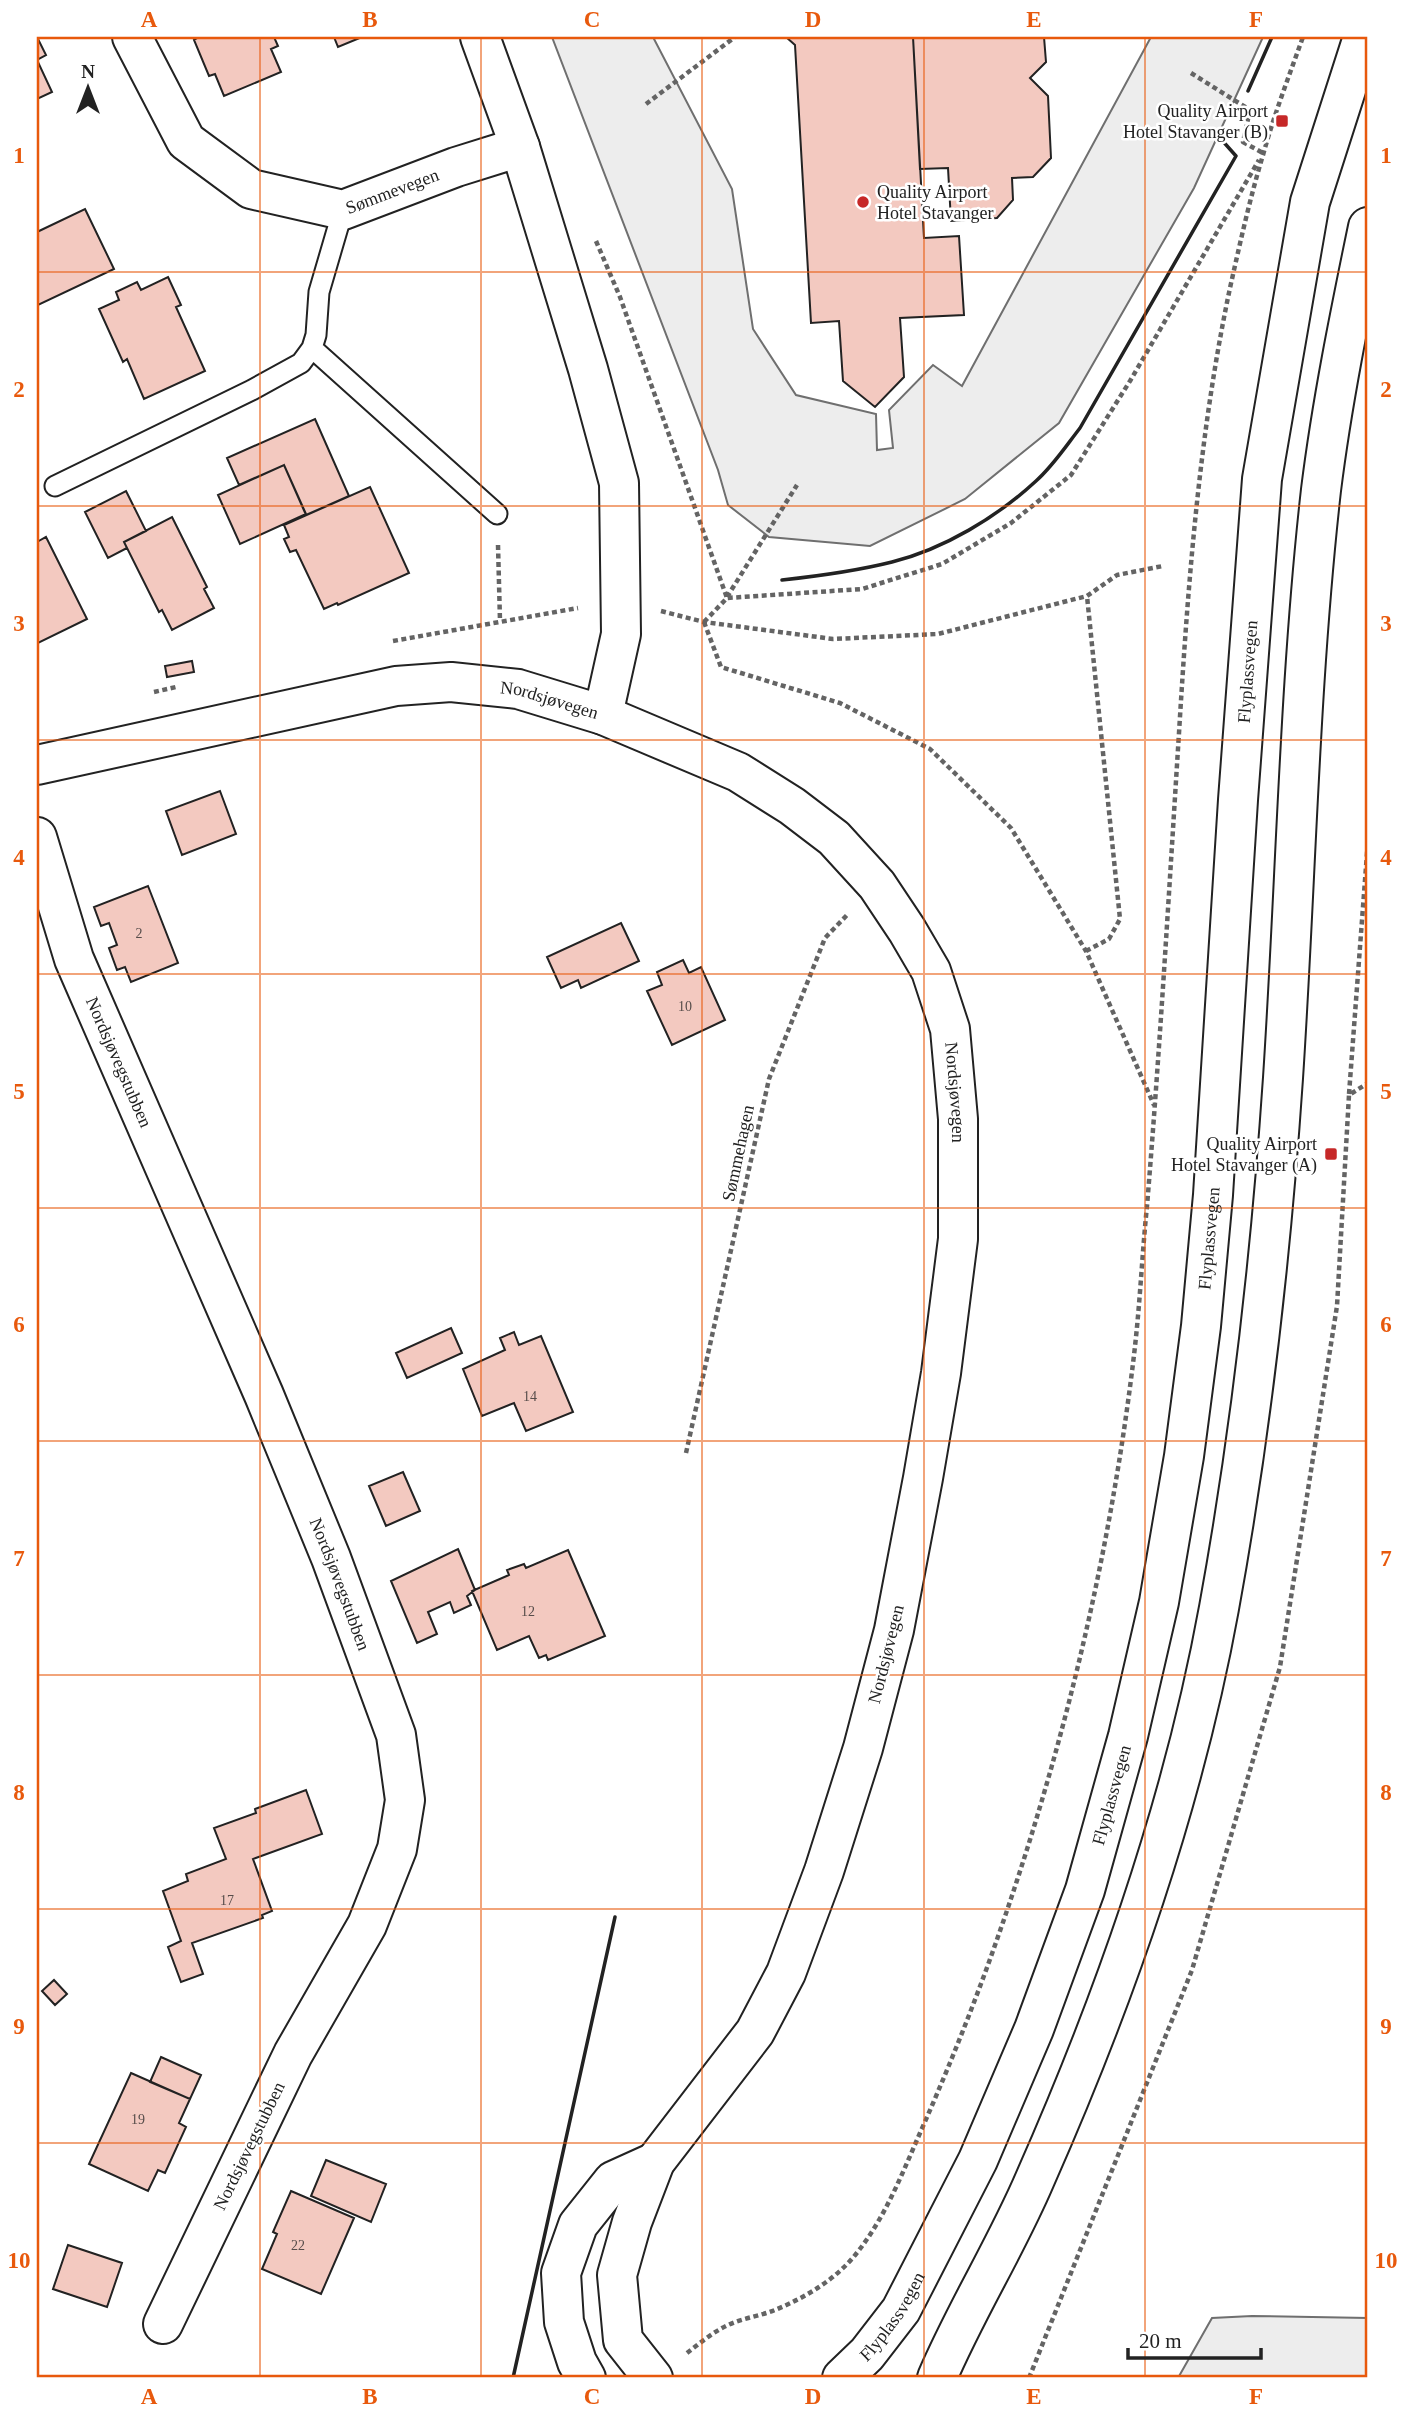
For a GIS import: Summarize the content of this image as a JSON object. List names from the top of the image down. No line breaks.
{"streets":{"main road":["Sømmevegen","Flyplassvegen","Nordsjøvegen","Nordsjøvegstubben"],"path":["Sømmehagen"]},"crossings":[["Nordsjøvegen","Sømmehagen"]],"places":{"transit":["Quality Airport Hotel Stavanger (B)","Quality Airport Hotel Stavanger (A)"],"other":["Quality Airport Hotel Stavanger"]},"house_numbers":["2","10","14","12","17","19","22"],"scale_bar":"20 m","north":"top","grid":{"columns":["A","B","C","D","E","F"],"rows":["1","2","3","4","5","6","7","8","9","10"]}}
